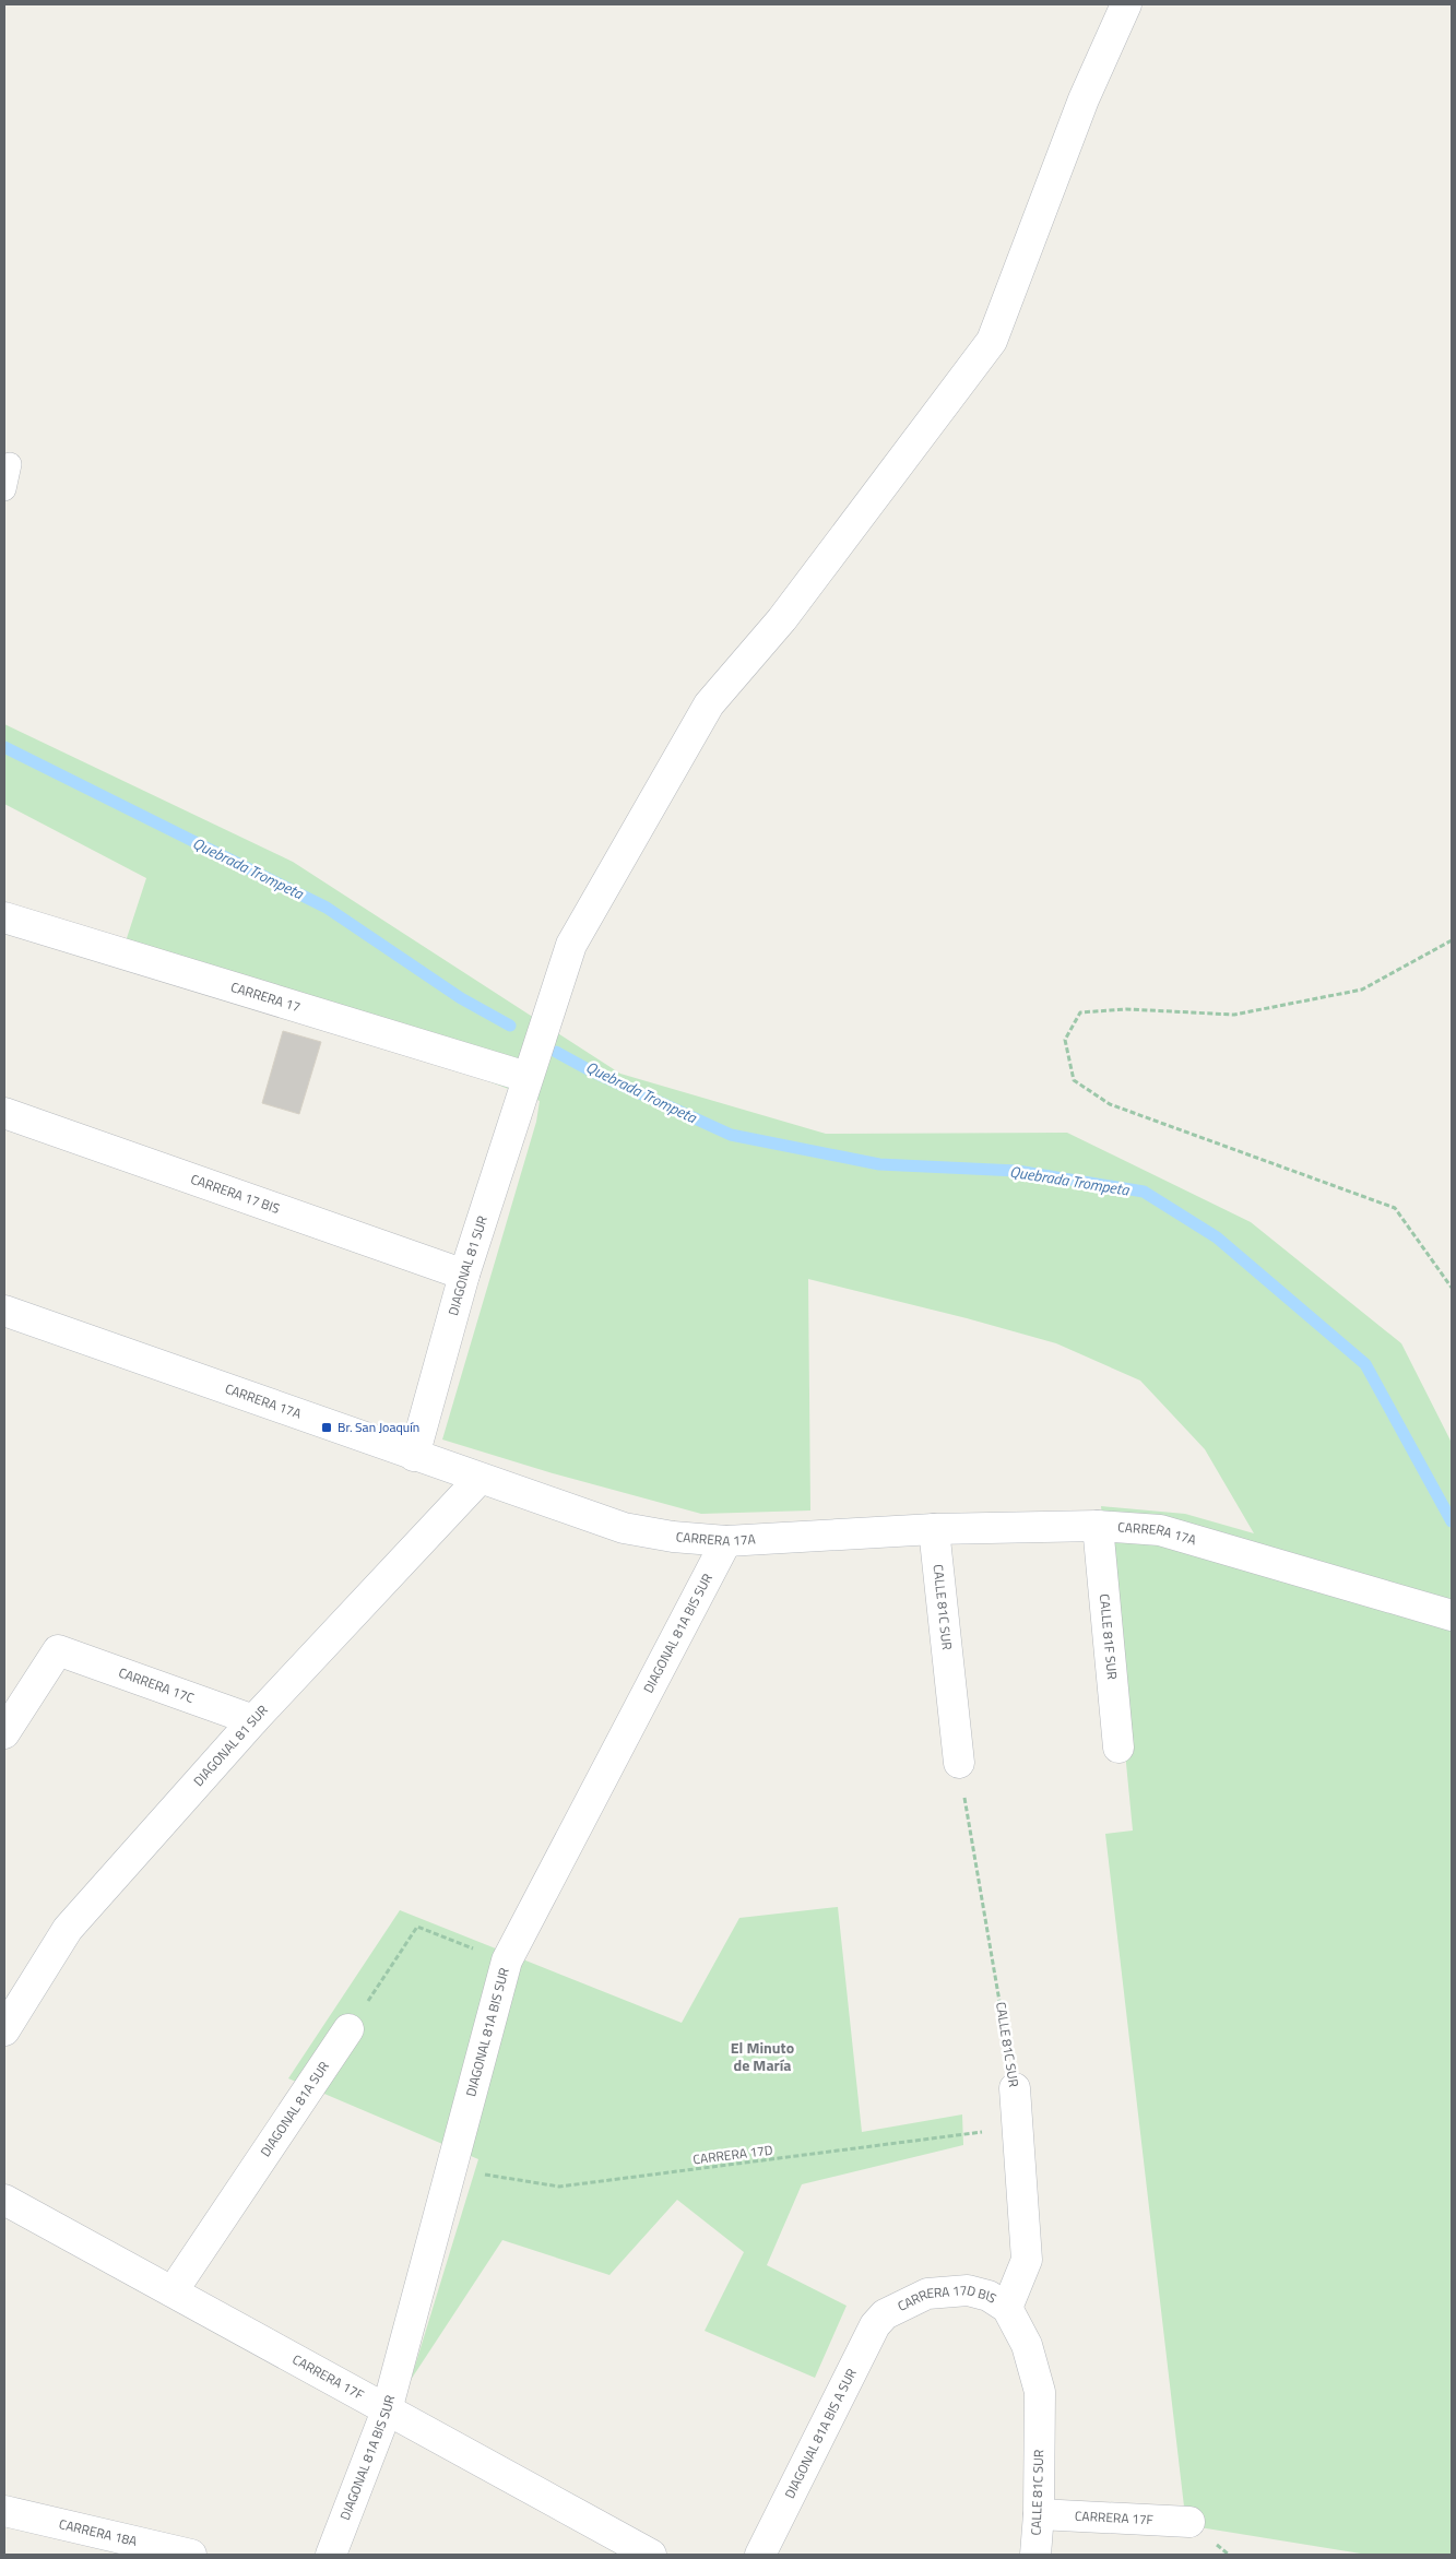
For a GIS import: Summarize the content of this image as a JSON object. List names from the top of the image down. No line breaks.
{"streets":{"street":["CARRERA 17","CARRERA 17 BIS","DIAGONAL 81 SUR","CARRERA 17A","CALLE 81C SUR","DIAGONAL 81A BIS SUR","CALLE 81F SUR","CARRERA 17C","DIAGONAL 81A SUR","CARRERA 17D BIS","CARRERA 17F","DIAGONAL 81A BIS A SUR","CARRERA 18A"],"path":["CARRERA 17D"]},"crossings":[["CARRERA 17","DIAGONAL 81 SUR"],["CARRERA 17 BIS","DIAGONAL 81 SUR"],["DIAGONAL 81 SUR","CARRERA 17A"],["DIAGONAL 81 SUR","CARRERA 17C"],["CARRERA 17A","CALLE 81C SUR"],["CARRERA 17A","DIAGONAL 81A BIS SUR"],["CARRERA 17A","CALLE 81F SUR"],["CALLE 81C SUR","CARRERA 17D"],["CALLE 81C SUR","CARRERA 17D BIS"],["CALLE 81C SUR","CARRERA 17F"],["DIAGONAL 81A BIS SUR","CARRERA 17D"],["DIAGONAL 81A BIS SUR","CARRERA 17F"],["DIAGONAL 81A SUR","CARRERA 17F"],["CARRERA 17D BIS","DIAGONAL 81A BIS A SUR"]],"districts":["El Minuto de María"],"water":["Quebrada Trompeta"],"places":{"transit":["Br. San Joaquín"]}}
